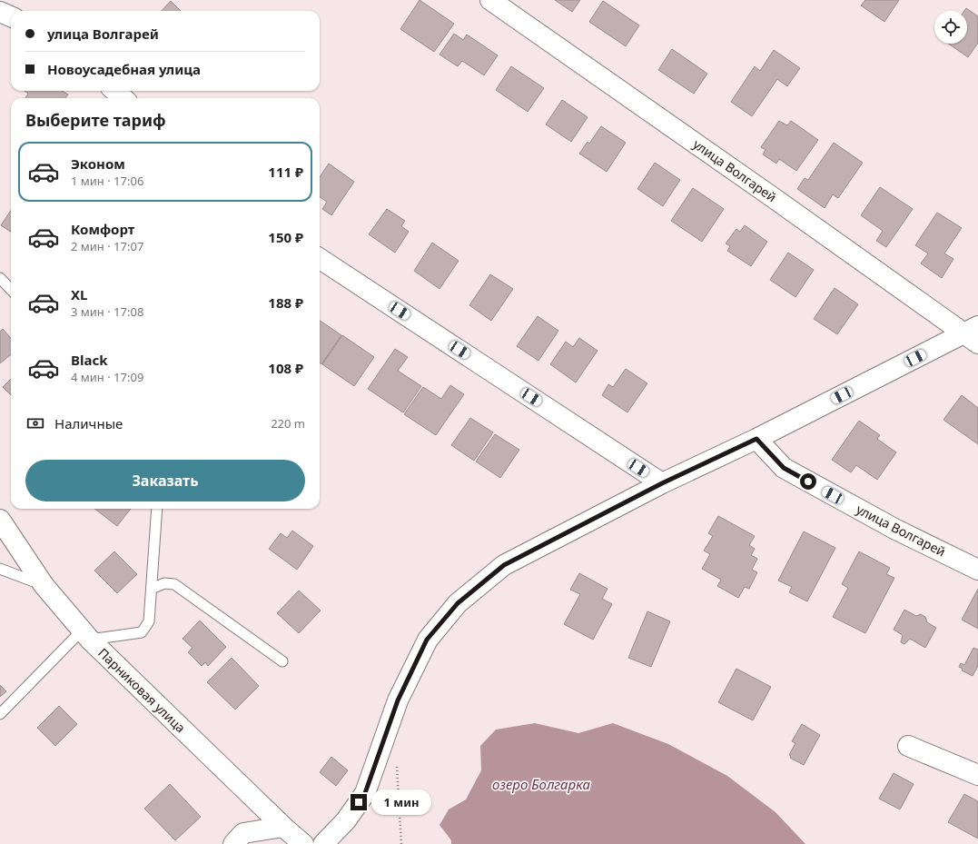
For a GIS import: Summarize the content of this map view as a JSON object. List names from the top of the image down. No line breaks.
{"streets":{"street":["улица Волгарей","Парниковая улица"]},"water":["озеро Болгарка"],"page":{"banner":["улица Волгарей","Новоусадебная улица"],"heading":"Выберите тариф","list":[{"name":"Эконом","note":"1 мин · 17:06","value":"111 ₽"},{"name":"Комфорт","note":"2 мин · 17:07","value":"150 ₽"},{"name":"XL","note":"3 мин · 17:08","value":"188 ₽"},{"name":"Black","note":"4 мин · 17:09","value":"108 ₽"}],"pay":["Наличные","220 m"],"buttons":"Заказать","bubble":"1 мин"}}
